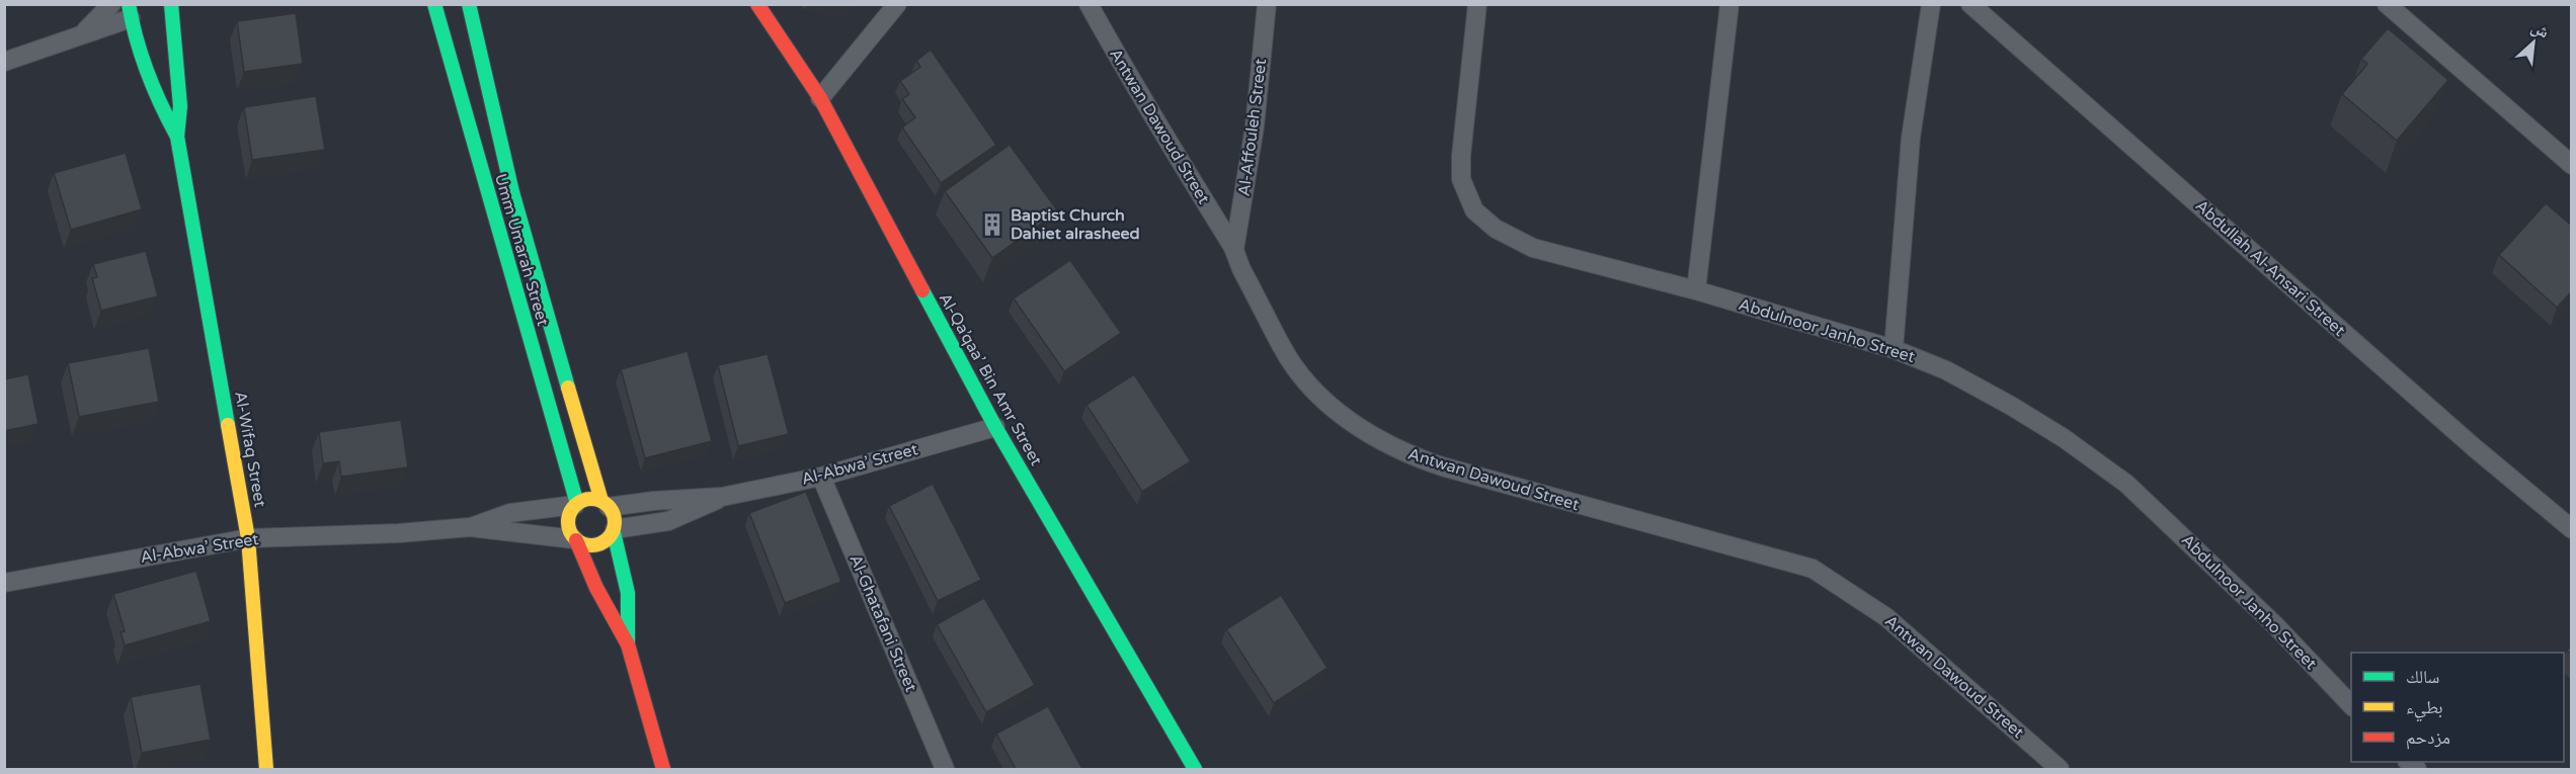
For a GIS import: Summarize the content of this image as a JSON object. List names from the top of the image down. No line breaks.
{"streets":{"street":["Antwan Dawoud Street","Al-Affouleh Street","Umm Umarah Street","Abdullah Al-Ansari Street","Abdulnoor Janho Street","Al-Qa’qaa’ Bin Amr Street","Al-Wifaq Street","Al-Abwa’ Street","Al-Ghatafani Street"]},"crossings":[["Antwan Dawoud Street","Al-Affouleh Street"],["Umm Umarah Street","Al-Abwa’ Street"],["Al-Qa’qaa’ Bin Amr Street","Al-Abwa’ Street"],["Al-Wifaq Street","Al-Abwa’ Street"],["Al-Abwa’ Street","Al-Ghatafani Street"]],"places":{"building":["Baptist Church Dahiet alrasheed"]},"legend":["سالك","بطيء","مزدحم"],"north":"top right"}
